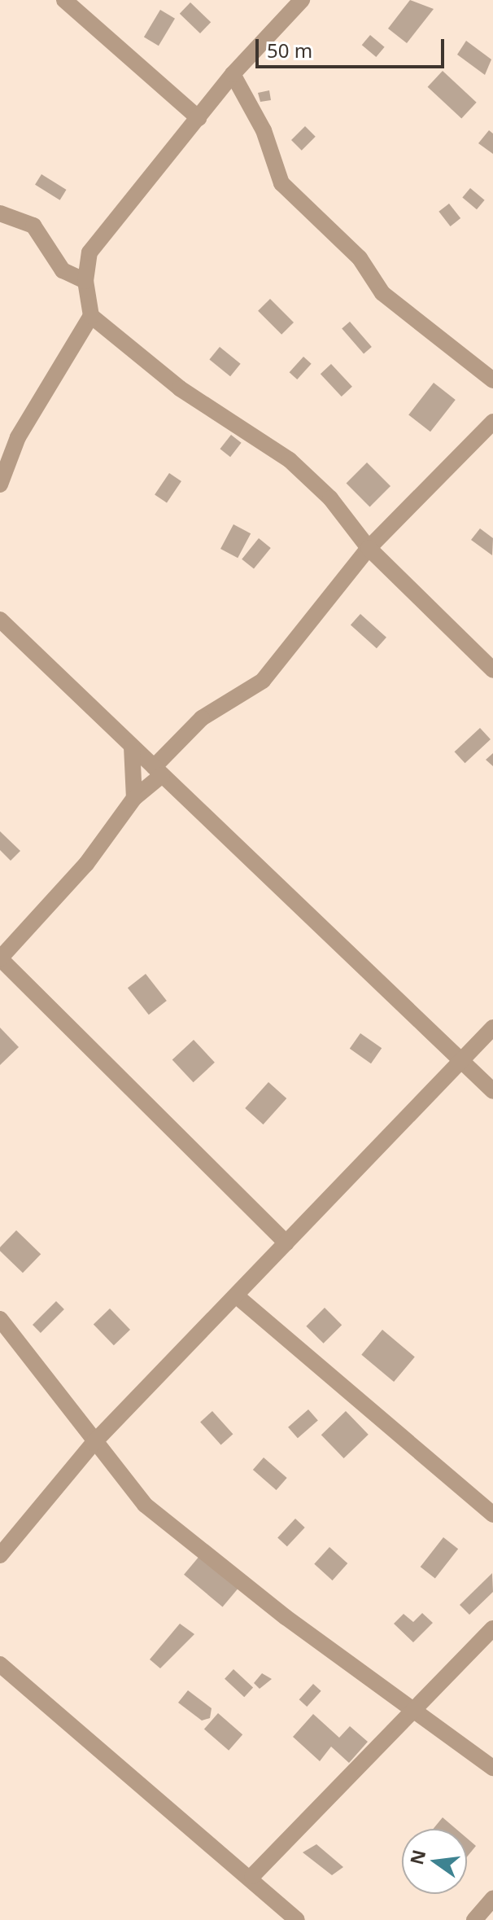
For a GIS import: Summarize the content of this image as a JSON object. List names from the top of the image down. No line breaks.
{"scale_bar":"50 m","north":"left"}
